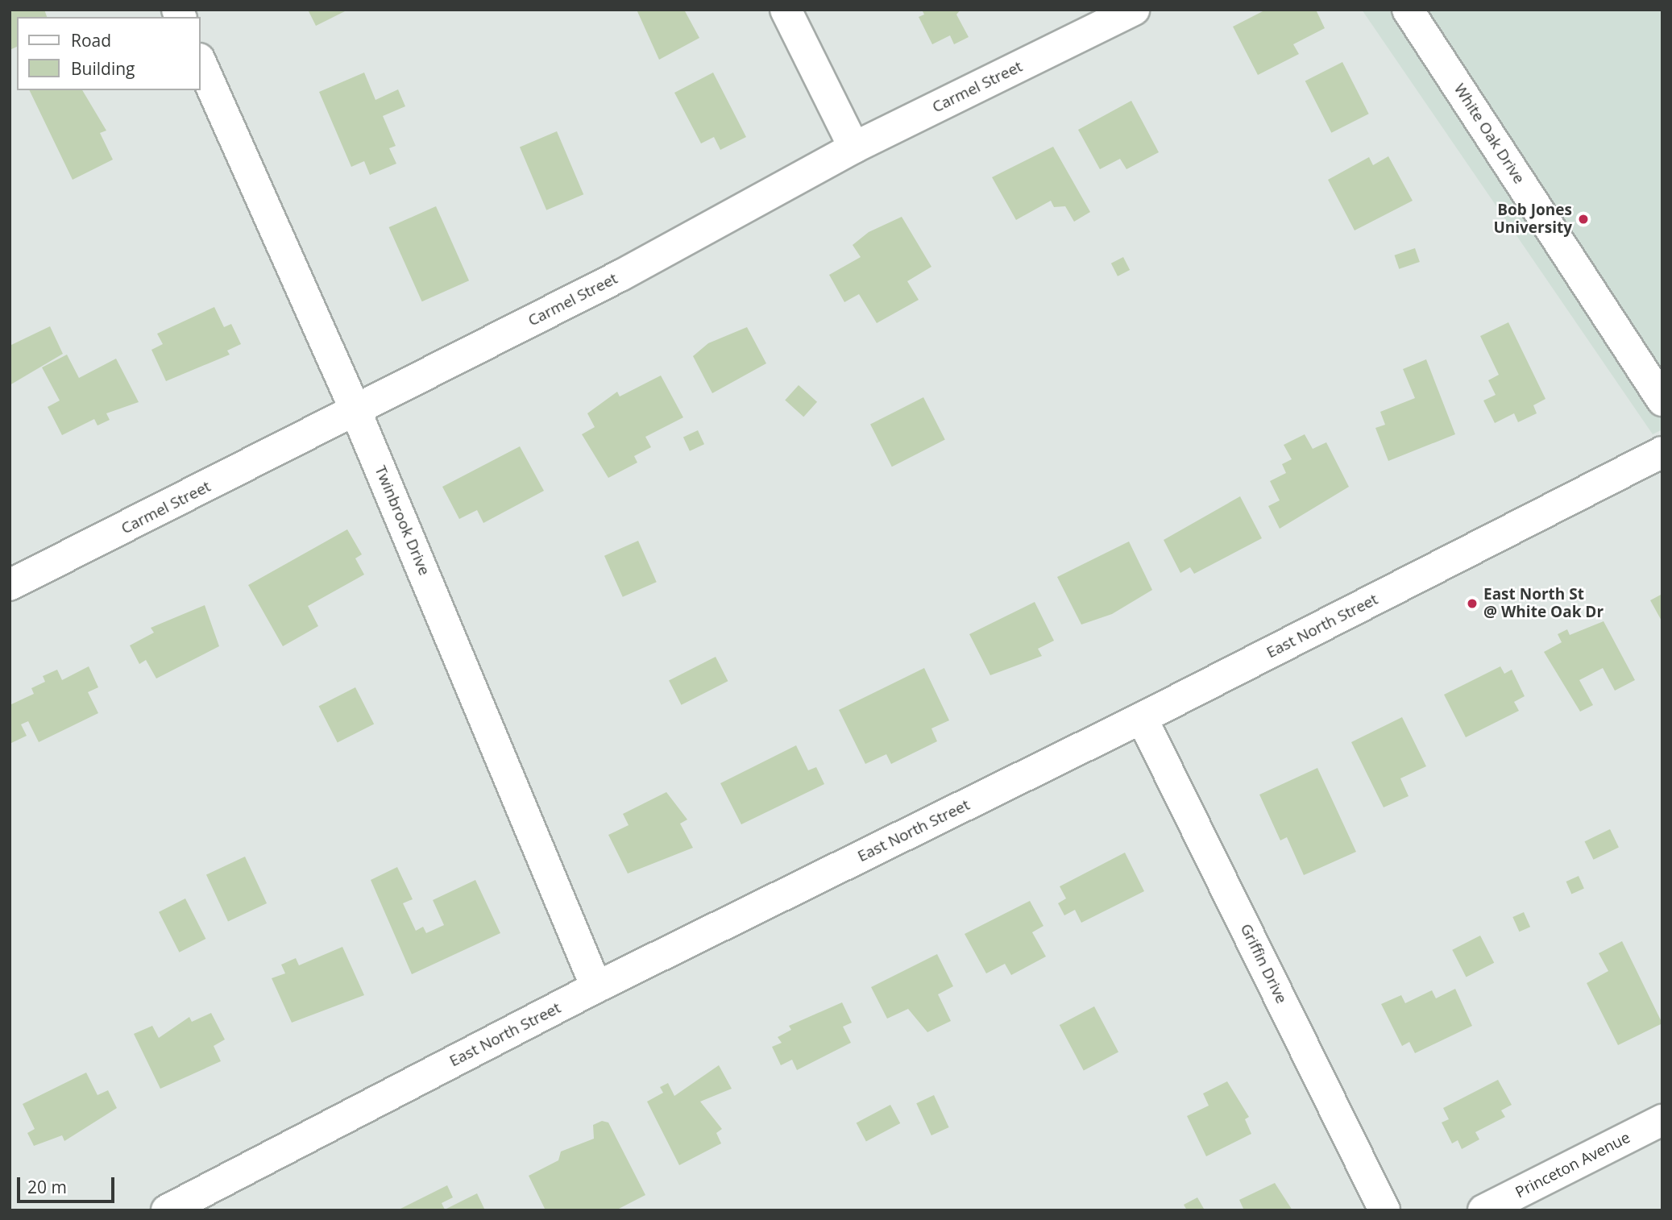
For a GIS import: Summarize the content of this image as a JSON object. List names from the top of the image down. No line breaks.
{"streets":{"street":["Carmel Street","White Oak Drive","Twinbrook Drive","East North Street","Griffin Drive","Princeton Avenue"]},"crossings":[["Carmel Street","Twinbrook Drive"],["Twinbrook Drive","East North Street"],["East North Street","Griffin Drive"]],"places":["Bob Jones University","East North St @ White Oak Dr"],"legend":["Road","Building"],"scale_bar":"20 m"}
